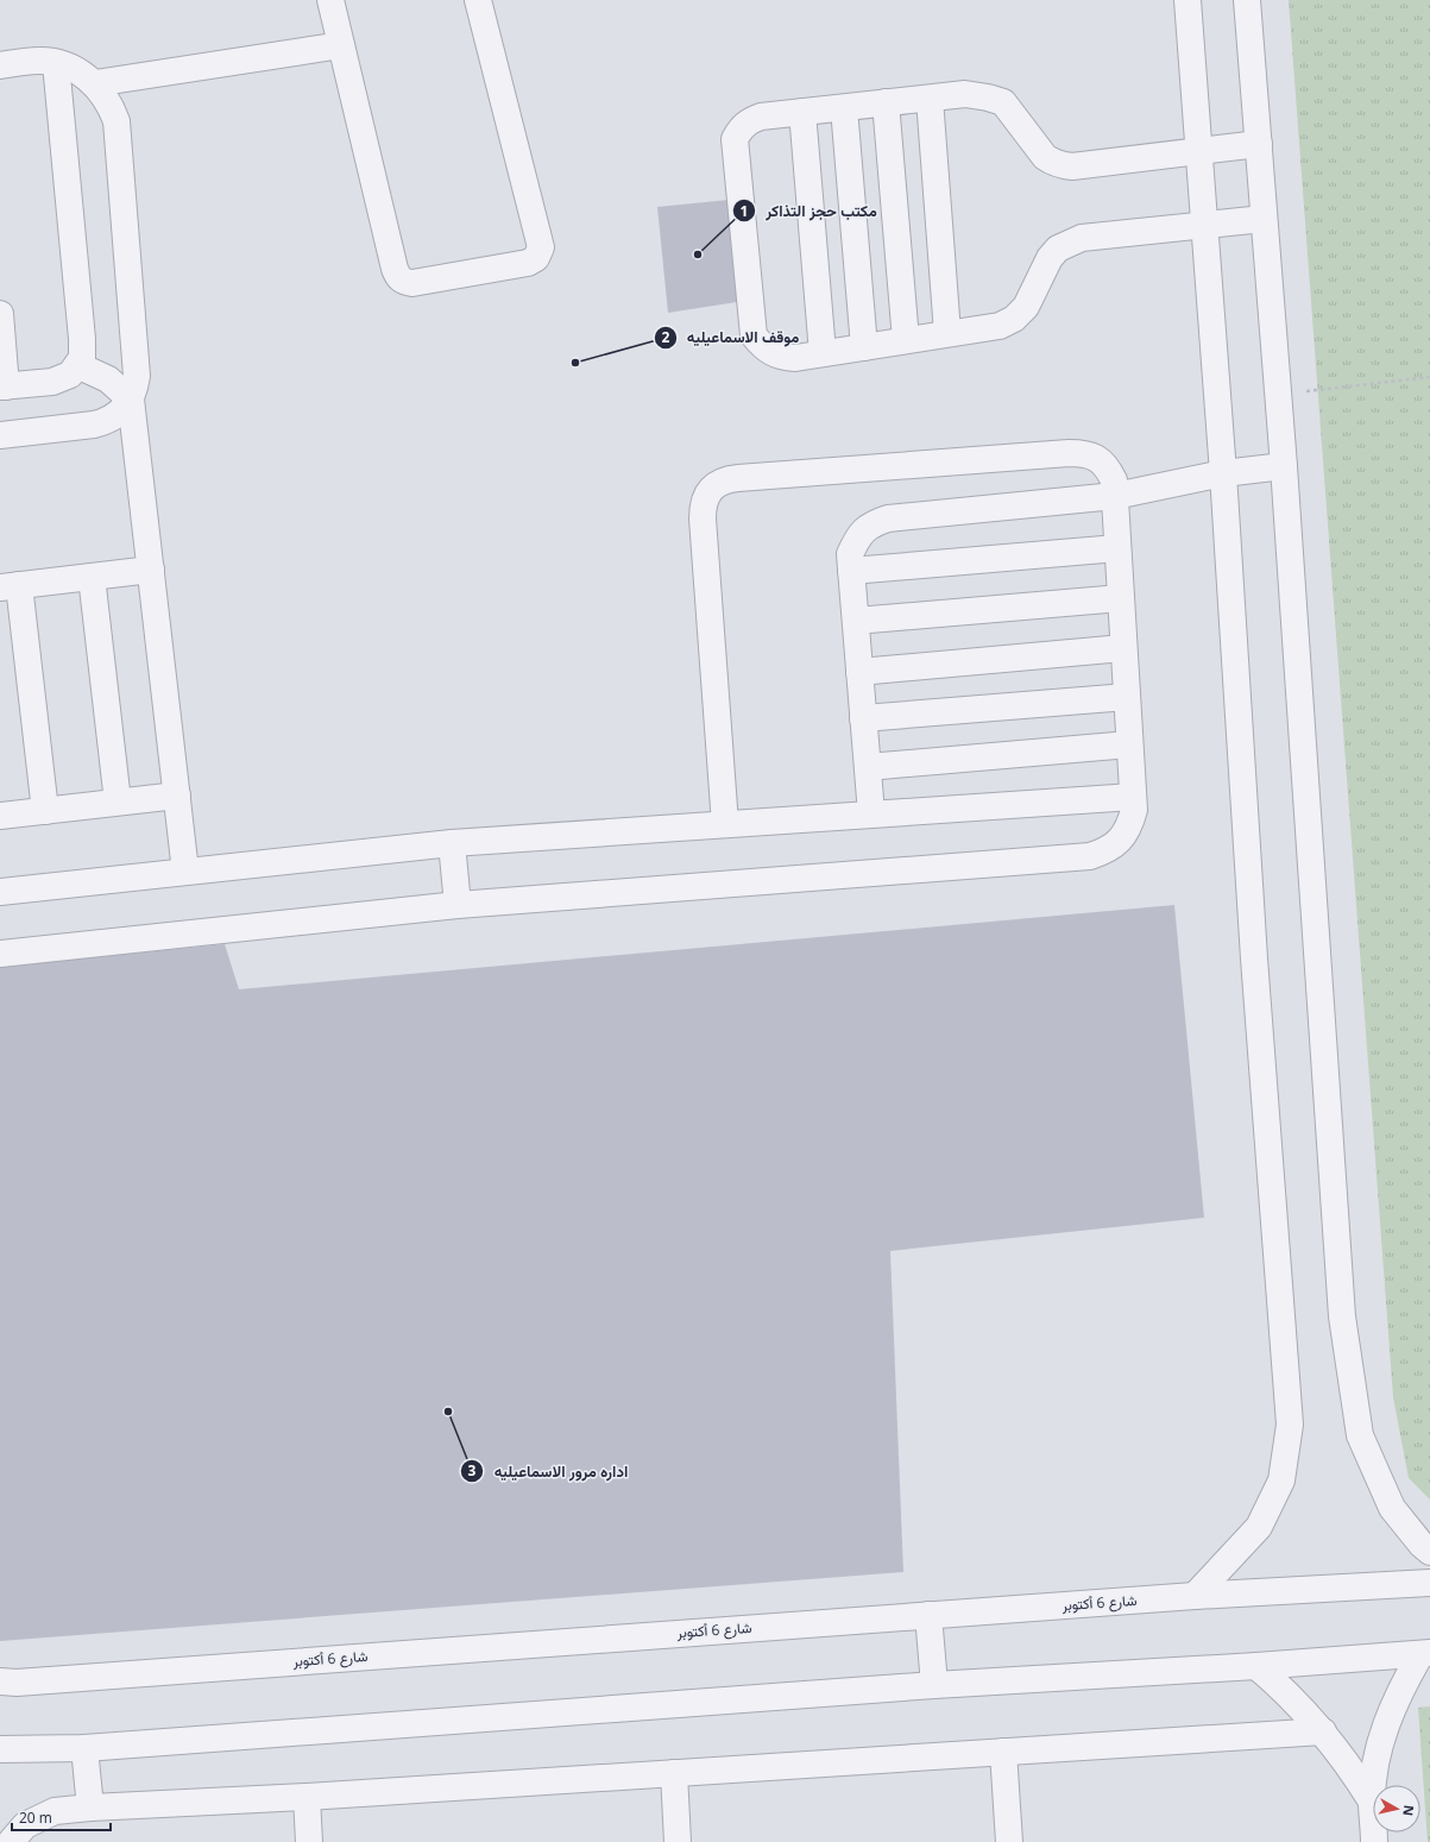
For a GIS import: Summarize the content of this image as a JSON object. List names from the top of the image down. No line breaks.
{"streets":{"street":["شارع 6 أكتوبر"]},"places":["مكتب حجز التذاكر","موقف الاسماعيليه","اداره مرور الاسماعيليه"],"scale_bar":"20 m","north":"right"}
